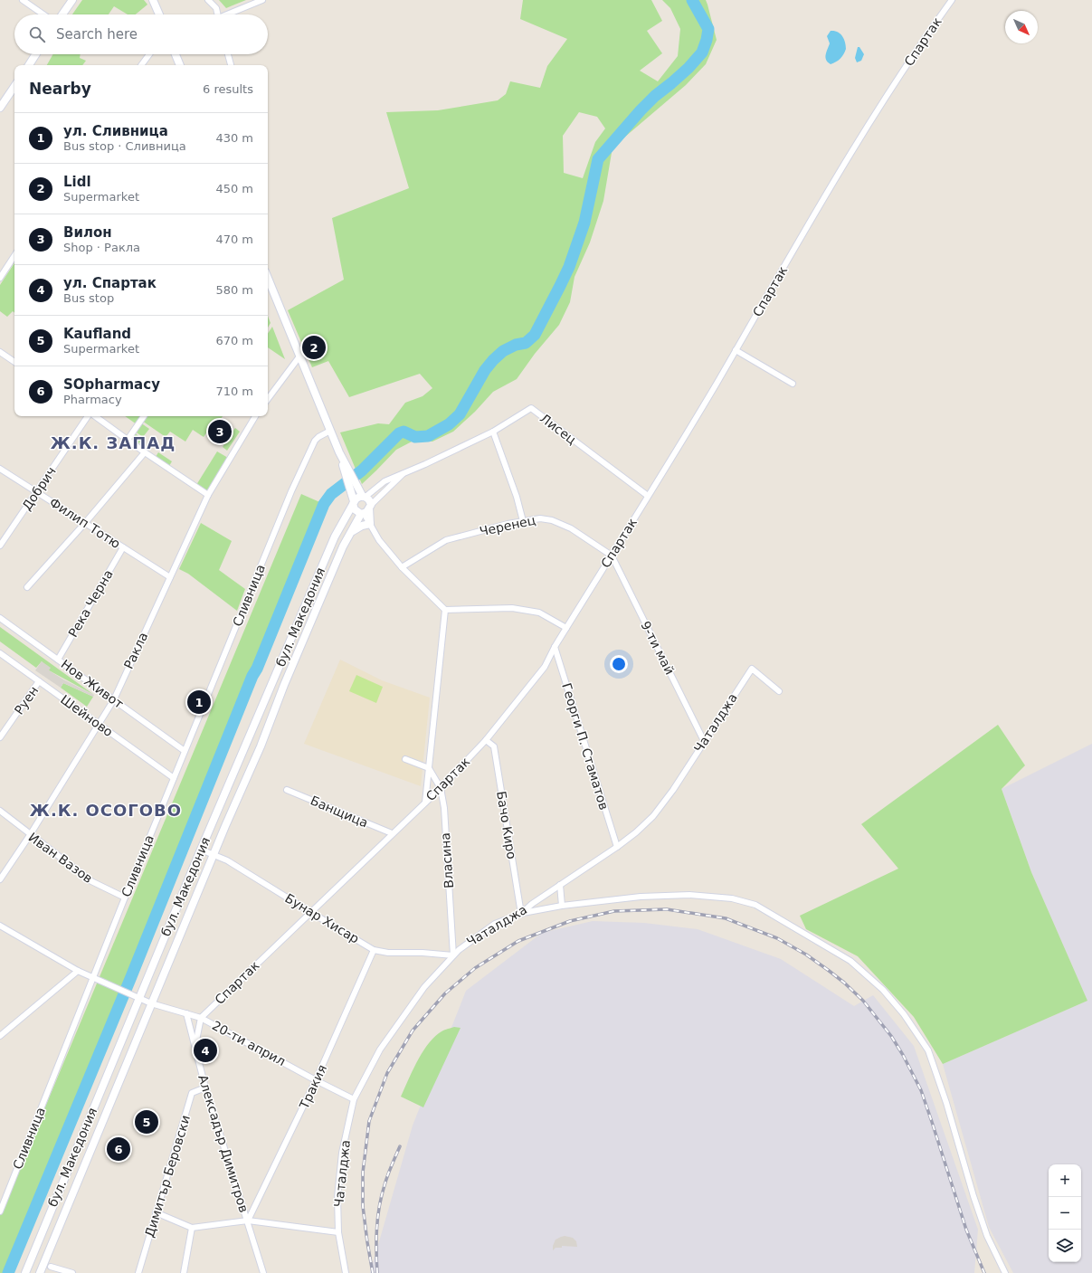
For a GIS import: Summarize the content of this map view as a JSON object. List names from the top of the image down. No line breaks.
{"streets":{"street":["Спартак","Лисец","Добрич","Филип Тотю","Черенец","Сливница","Река Черна","бул. Македония","9-ти май","Ракла","Нов Живот","Руен","Шейново","Чаталджа","Георги П. Стаматов","Банщица","Бачо Киро","Иван Вазов","Власина","Бунар Хисар","20-ти април","Тракия","Алексадър Димитров","Димитър Беровски"]},"crossings":[["Спартак","Лисец"],["Спартак","Черенец"],["Спартак","9-ти май"],["Спартак","Георги П. Стаматов"],["Спартак","Банщица"],["Спартак","Бачо Киро"],["Спартак","Власина"],["Спартак","Бунар Хисар"],["Спартак","20-ти април"],["Лисец","бул. Македония"],["Добрич","Филип Тотю"],["Филип Тотю","Река Черна"],["Филип Тотю","Ракла"],["Черенец","9-ти май"],["Сливница","Нов Живот"],["Сливница","Шейново"],["Сливница","Иван Вазов"],["Сливница","20-ти април"],["Река Черна","Нов Живот"],["бул. Македония","Бунар Хисар"],["бул. Македония","20-ти април"],["9-ти май","Чаталджа"],["Ракла","Нов Живот"],["Ракла","Шейново"],["Ракла","Иван Вазов"],["Руен","Шейново"],["Чаталджа","Георги П. Стаматов"],["Чаталджа","Бачо Киро"],["Чаталджа","Власина"],["Чаталджа","Бунар Хисар"],["Чаталджа","20-ти април"],["Власина","Бунар Хисар"],["Бунар Хисар","Тракия"],["20-ти април","Тракия"],["20-ти април","Алексадър Димитров"],["Тракия","Алексадър Димитров"],["Алексадър Димитров","Димитър Беровски"]],"districts":["Ж.К. ЗАПАД","Ж.К. ОСОГОВО"],"north":"bottom right","page":{"search":"Search here","heading":["Nearby","6 results"],"list":[{"mark":"1","name":"ул. Сливница","note":"Bus stop · Сливница","value":"430 m"},{"mark":"2","name":"Lidl","note":"Supermarket","value":"450 m"},{"mark":"3","name":"Вилон","note":"Shop · Ракла","value":"470 m"},{"mark":"4","name":"ул. Спартак","note":"Bus stop","value":"580 m"},{"mark":"5","name":"Kaufland","note":"Supermarket","value":"670 m"},{"mark":"6","name":"SOpharmacy","note":"Pharmacy","value":"710 m"}],"pins":["2","3","1","4","5","6"],"map_buttons":["+","−"]}}
